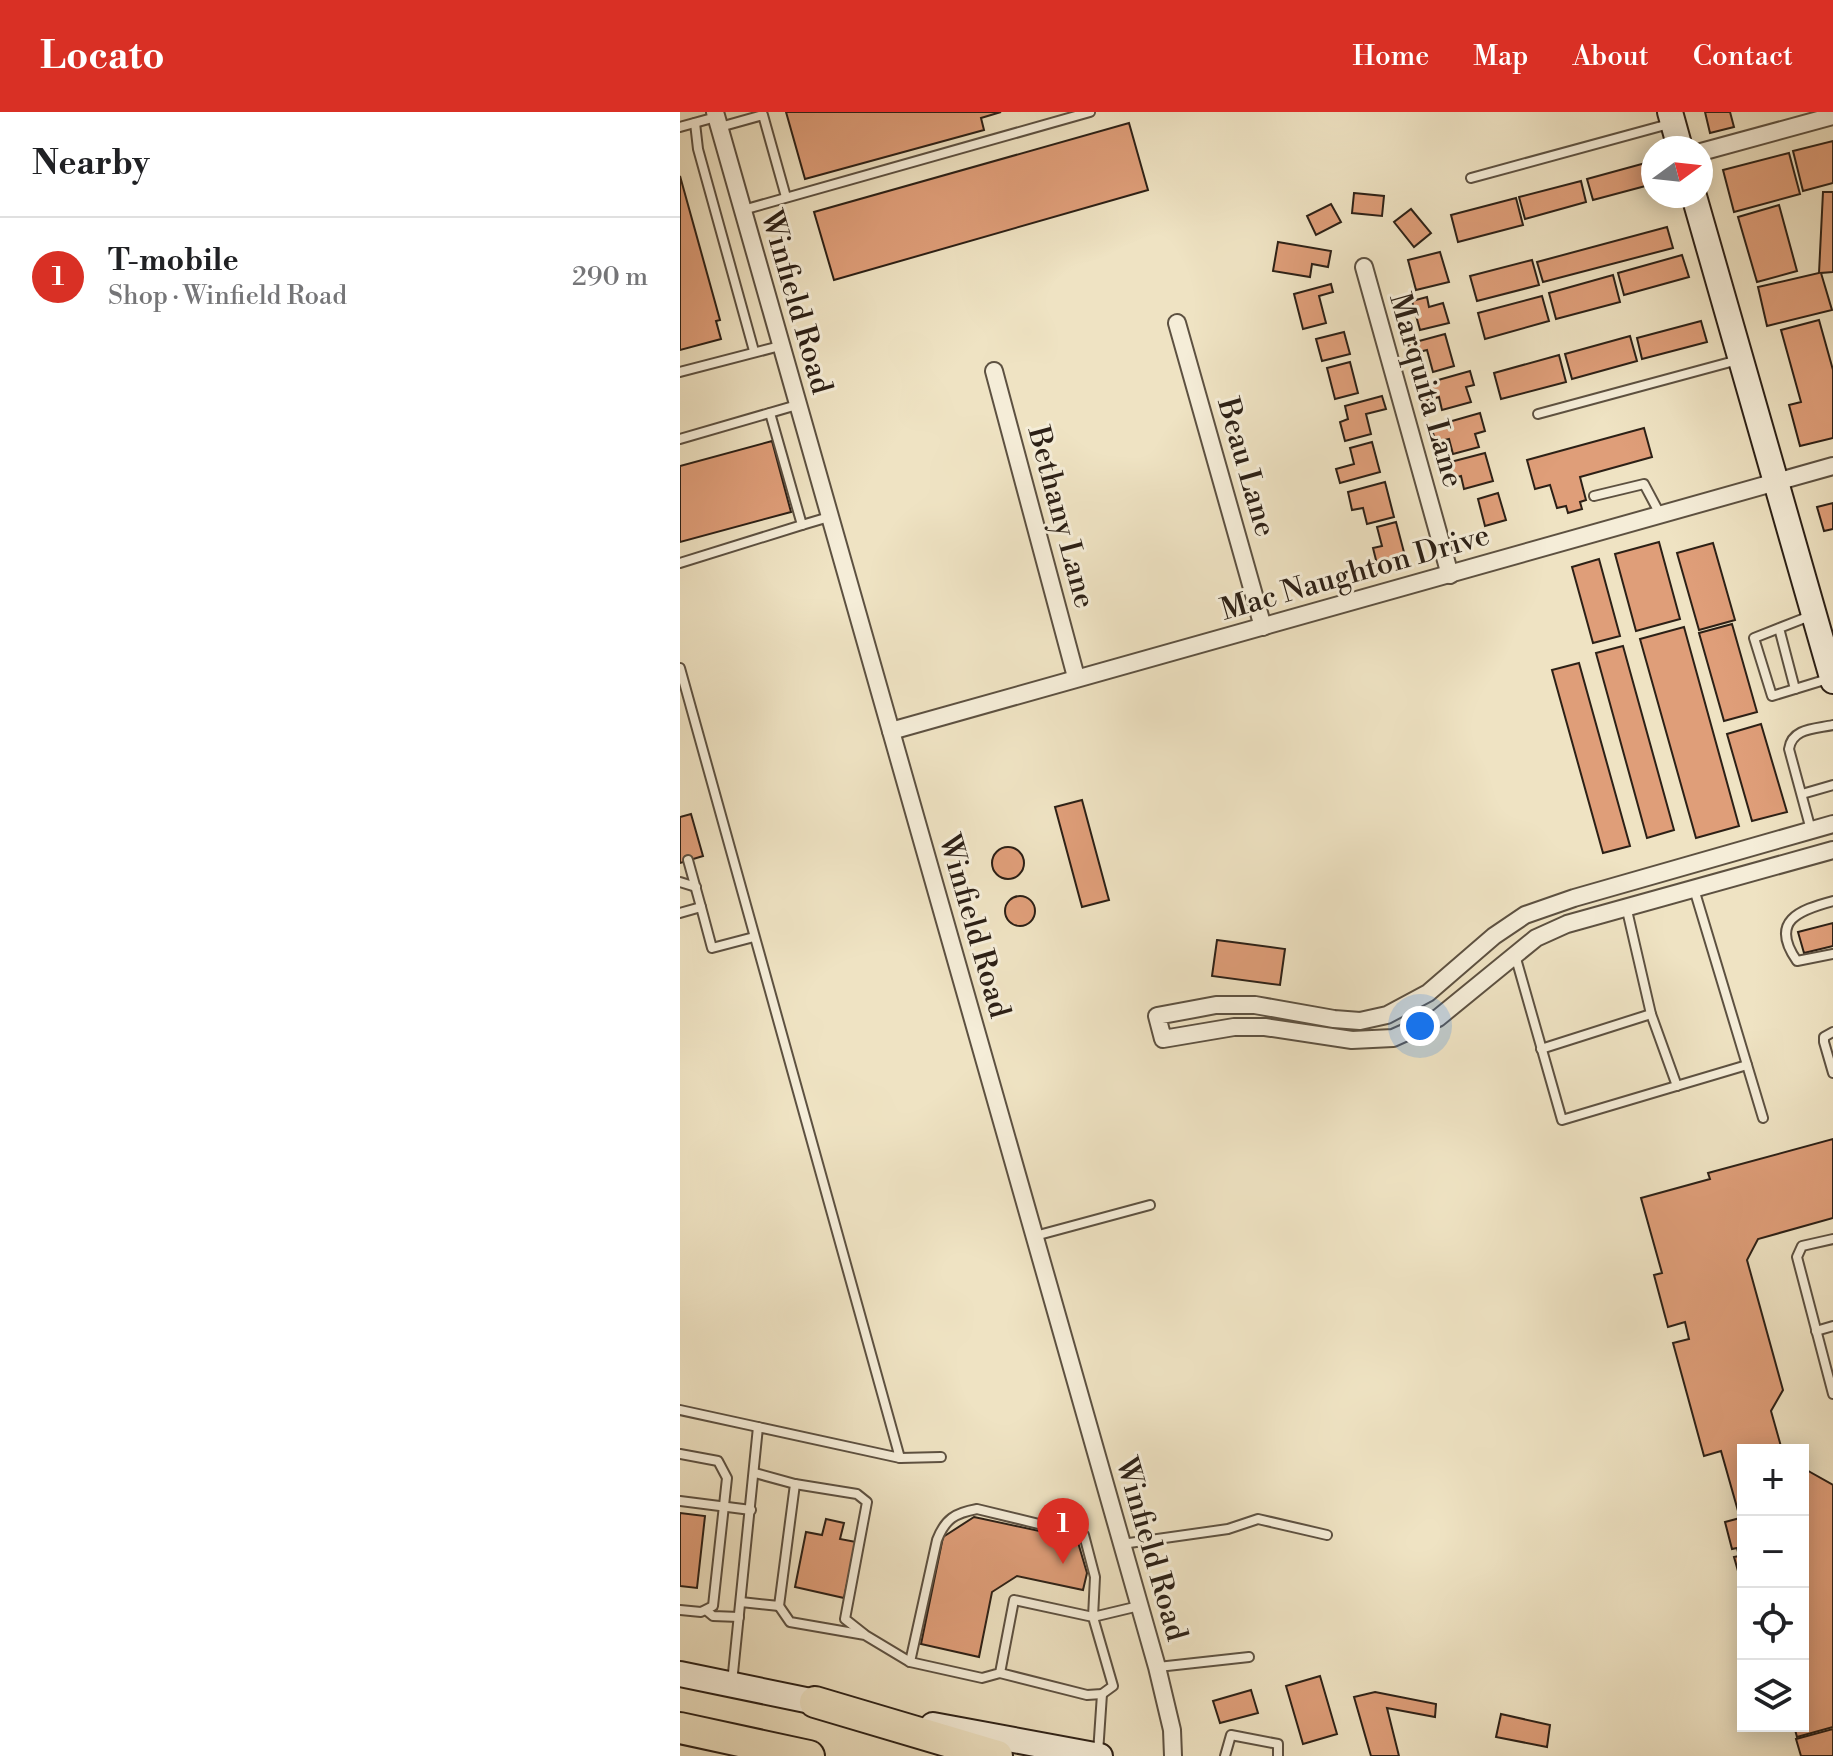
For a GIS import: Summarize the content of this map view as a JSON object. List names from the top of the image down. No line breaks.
{"streets":{"street":["Winfield Road","Marquita Lane","Beau Lane","Bethany Lane","Mac Naughton Drive"]},"crossings":[["Winfield Road","Mac Naughton Drive"],["Marquita Lane","Mac Naughton Drive"],["Beau Lane","Mac Naughton Drive"],["Bethany Lane","Mac Naughton Drive"]],"north":"right","page":{"header":"Locato","nav":["Home","Map","About","Contact"],"heading":"Nearby","list":[{"mark":"1","name":"T-mobile","note":"Shop · Winfield Road","value":"290 m"}],"map_buttons":["+","−"],"pins":"1"}}
